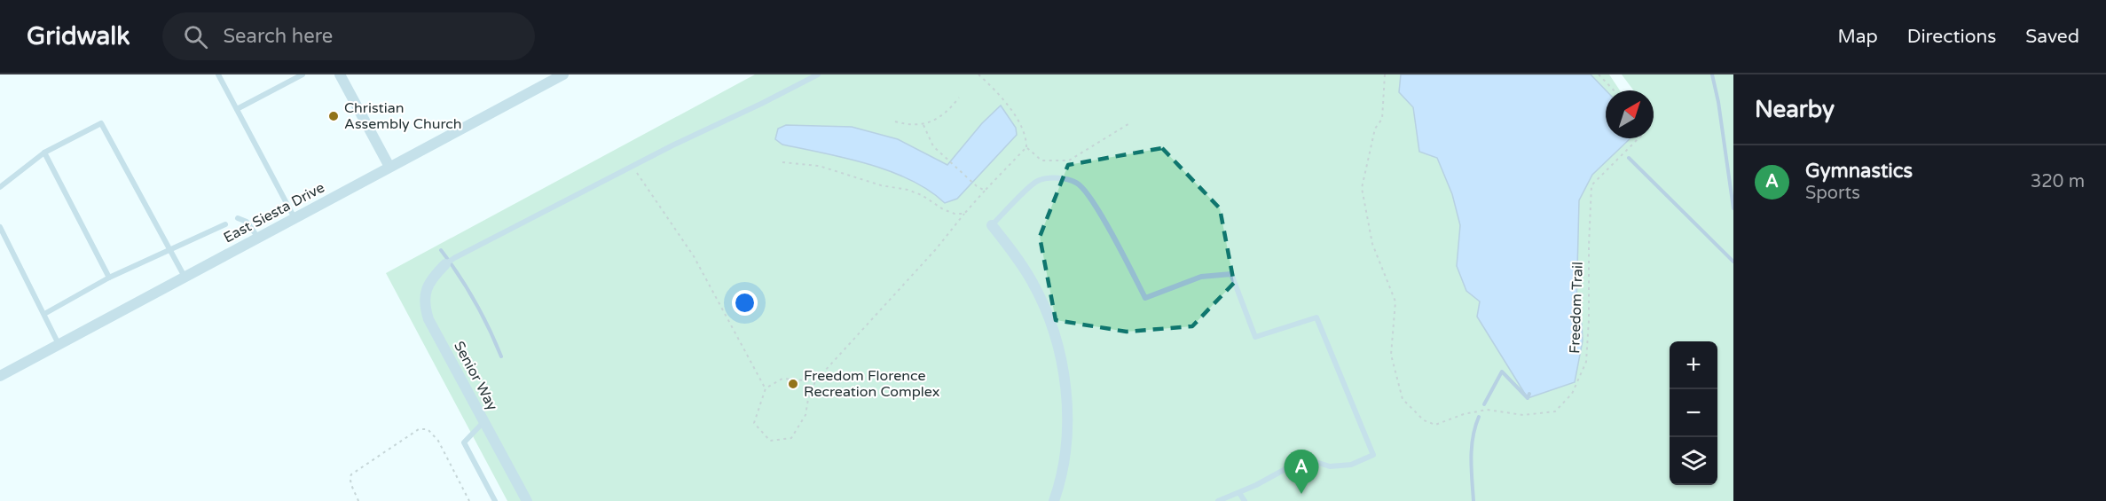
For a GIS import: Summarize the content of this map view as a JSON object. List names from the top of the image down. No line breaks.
{"streets":{"street":["East Siesta Drive","Senior Way"],"path":["Freedom Trail"]},"places":["Christian Assembly Church","Freedom Florence Recreation Complex"],"north":"top right","page":{"header":"Gridwalk","search":"Search here","nav":["Map","Directions","Saved"],"heading":"Nearby","list":[{"mark":"A","name":"Gymnastics","note":"Sports","value":"320 m"}],"map_buttons":["+","−"],"pins":"A"}}
